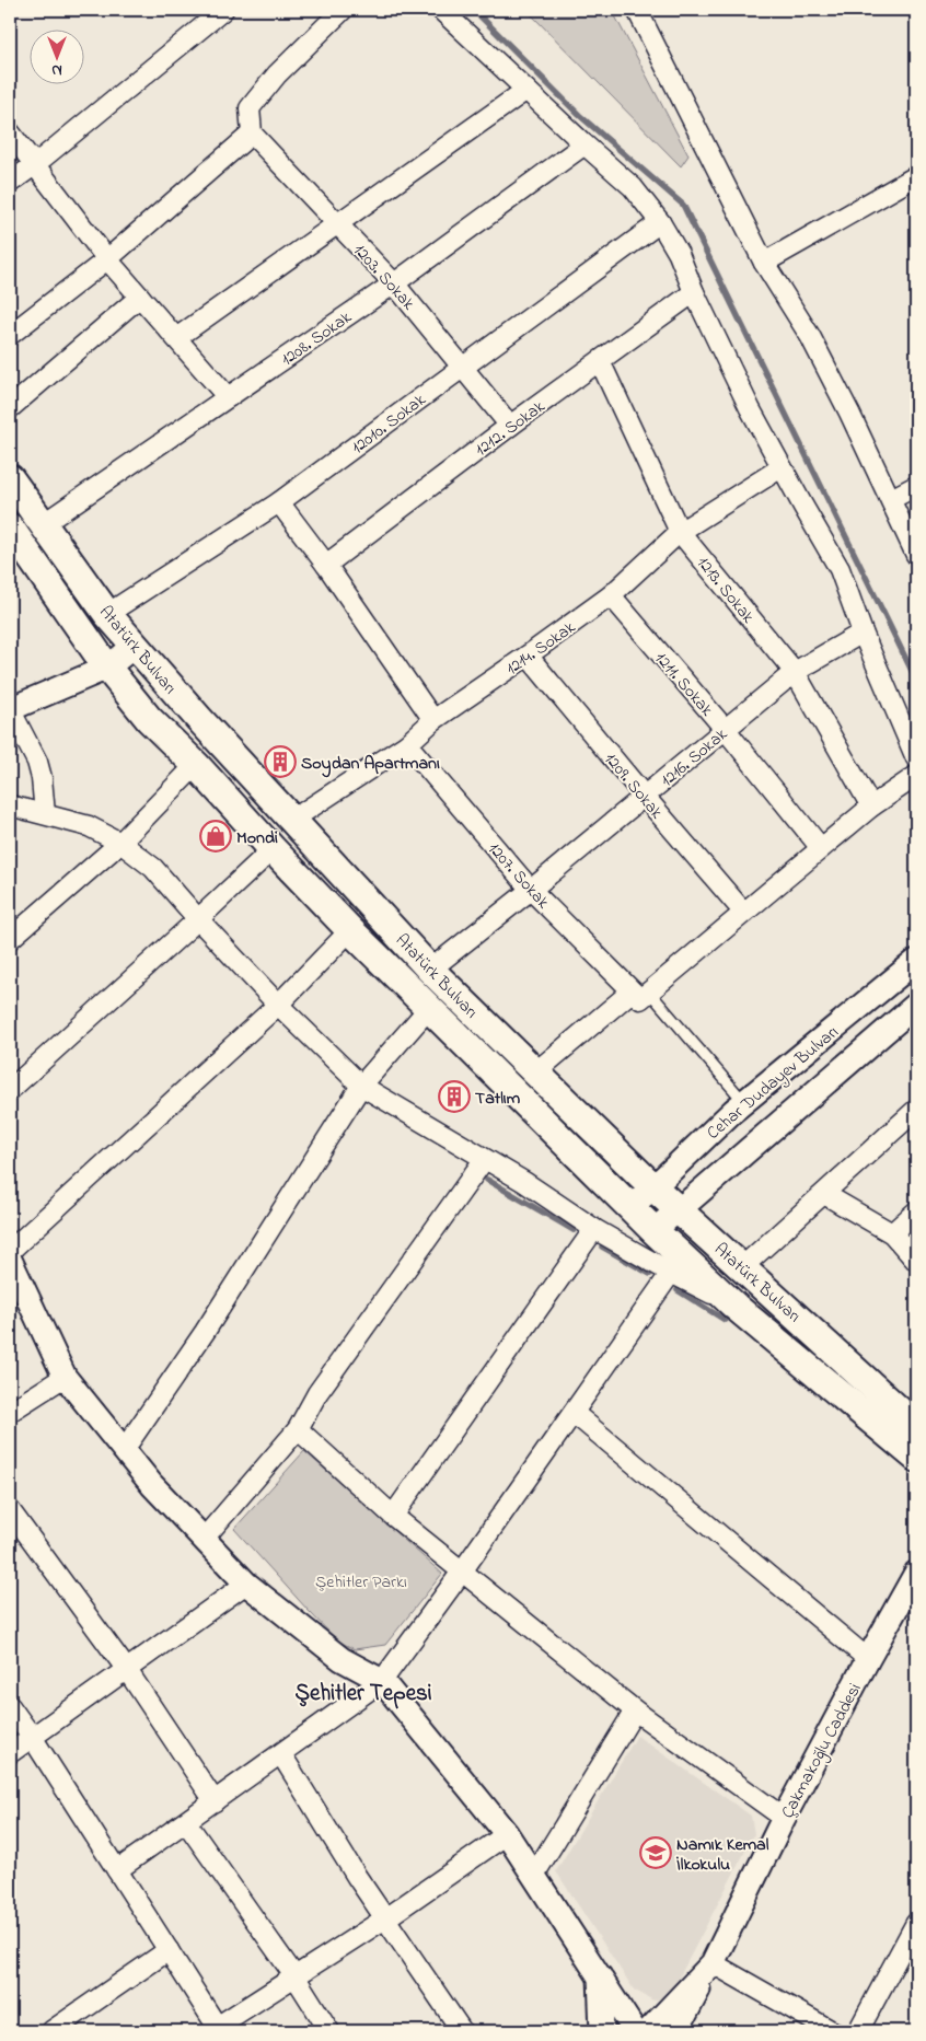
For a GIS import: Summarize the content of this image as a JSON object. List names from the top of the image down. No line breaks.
{"streets":{"main road":["Atatürk Bulvarı"],"street":["1203. Sokak","1208. Sokak","12010. Sokak","1212. Sokak","1213. Sokak","1214. Sokak","1211. Sokak","1216. Sokak","1209. Sokak","1207. Sokak","Cehar Dudayev Bulvarı","Çakmakoğlu Caddesi"]},"crossings":[["1203. Sokak","1208. Sokak"],["1203. Sokak","12010. Sokak"],["1203. Sokak","1212. Sokak"],["1208. Sokak","Atatürk Bulvarı"],["12010. Sokak","Atatürk Bulvarı"],["1212. Sokak","1213. Sokak"],["1213. Sokak","1214. Sokak"],["1213. Sokak","1216. Sokak"],["1214. Sokak","Atatürk Bulvarı"],["1214. Sokak","1211. Sokak"],["1214. Sokak","1209. Sokak"],["1214. Sokak","1207. Sokak"],["Atatürk Bulvarı","1216. Sokak"],["Atatürk Bulvarı","Cehar Dudayev Bulvarı"],["1211. Sokak","1216. Sokak"],["1216. Sokak","1209. Sokak"],["1216. Sokak","1207. Sokak"]],"districts":["Şehitler Tepesi"],"parks":["Şehitler Parkı"],"places":{"building":["Soydan Apartmanı","Tatlım"],"shop":["Mondi"],"school or university":["Namık Kemal İlkokulu"]},"north":"bottom"}
